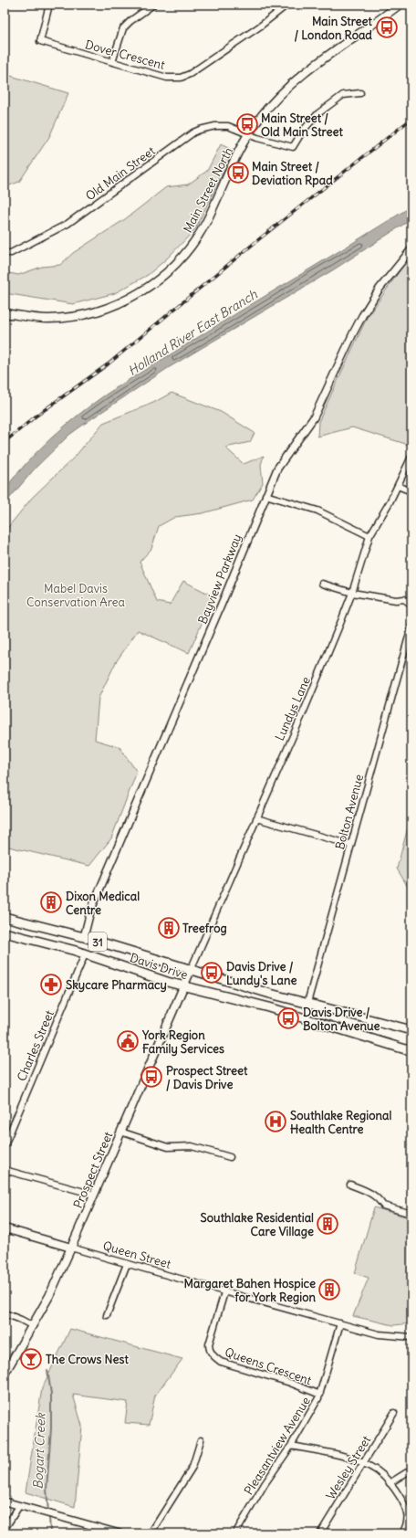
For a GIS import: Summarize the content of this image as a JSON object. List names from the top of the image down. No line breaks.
{"streets":{"main road":["Main Street North","31","Davis Drive","Prospect Street","Queen Street"],"street":["Dover Crescent","Old Main Street","Bayview Parkway","Lundys Lane","Bolton Avenue","Charles Street","Queens Crescent","Pleasantview Avenue","Wesley Street"]},"crossings":[["Old Main Street","Main Street North"],["Bayview Parkway","Davis Drive"],["Lundys Lane","Davis Drive"],["Lundys Lane","Prospect Street"],["Bolton Avenue","Davis Drive"],["Davis Drive","Charles Street"],["Davis Drive","Prospect Street"],["Prospect Street","Queen Street"],["Queen Street","Queens Crescent"],["Queen Street","Pleasantview Avenue"],["Queens Crescent","Pleasantview Avenue"]],"water":["Holland River East Branch","Bogart Creek"],"parks":["Mabel Davis Conservation Area"],"places":{"bus stop":["Main Street / London Road","Main Street / Old Main Street","Main Street / Deviation Rpad","Davis Drive / Lundy's Lane","Davis Drive / Bolton Avenue","Prospect Street / Davis Drive"],"building":["Dixon Medical Centre","Treefrog","Southlake Residential Care Village","Margaret Bahen Hospice for York Region"],"pharmacy":["Skycare Pharmacy"],"public building":["York Region Family Services"],"hospital":["Southlake Regional Health Centre"],"bar":["The Crows Nest"]}}
